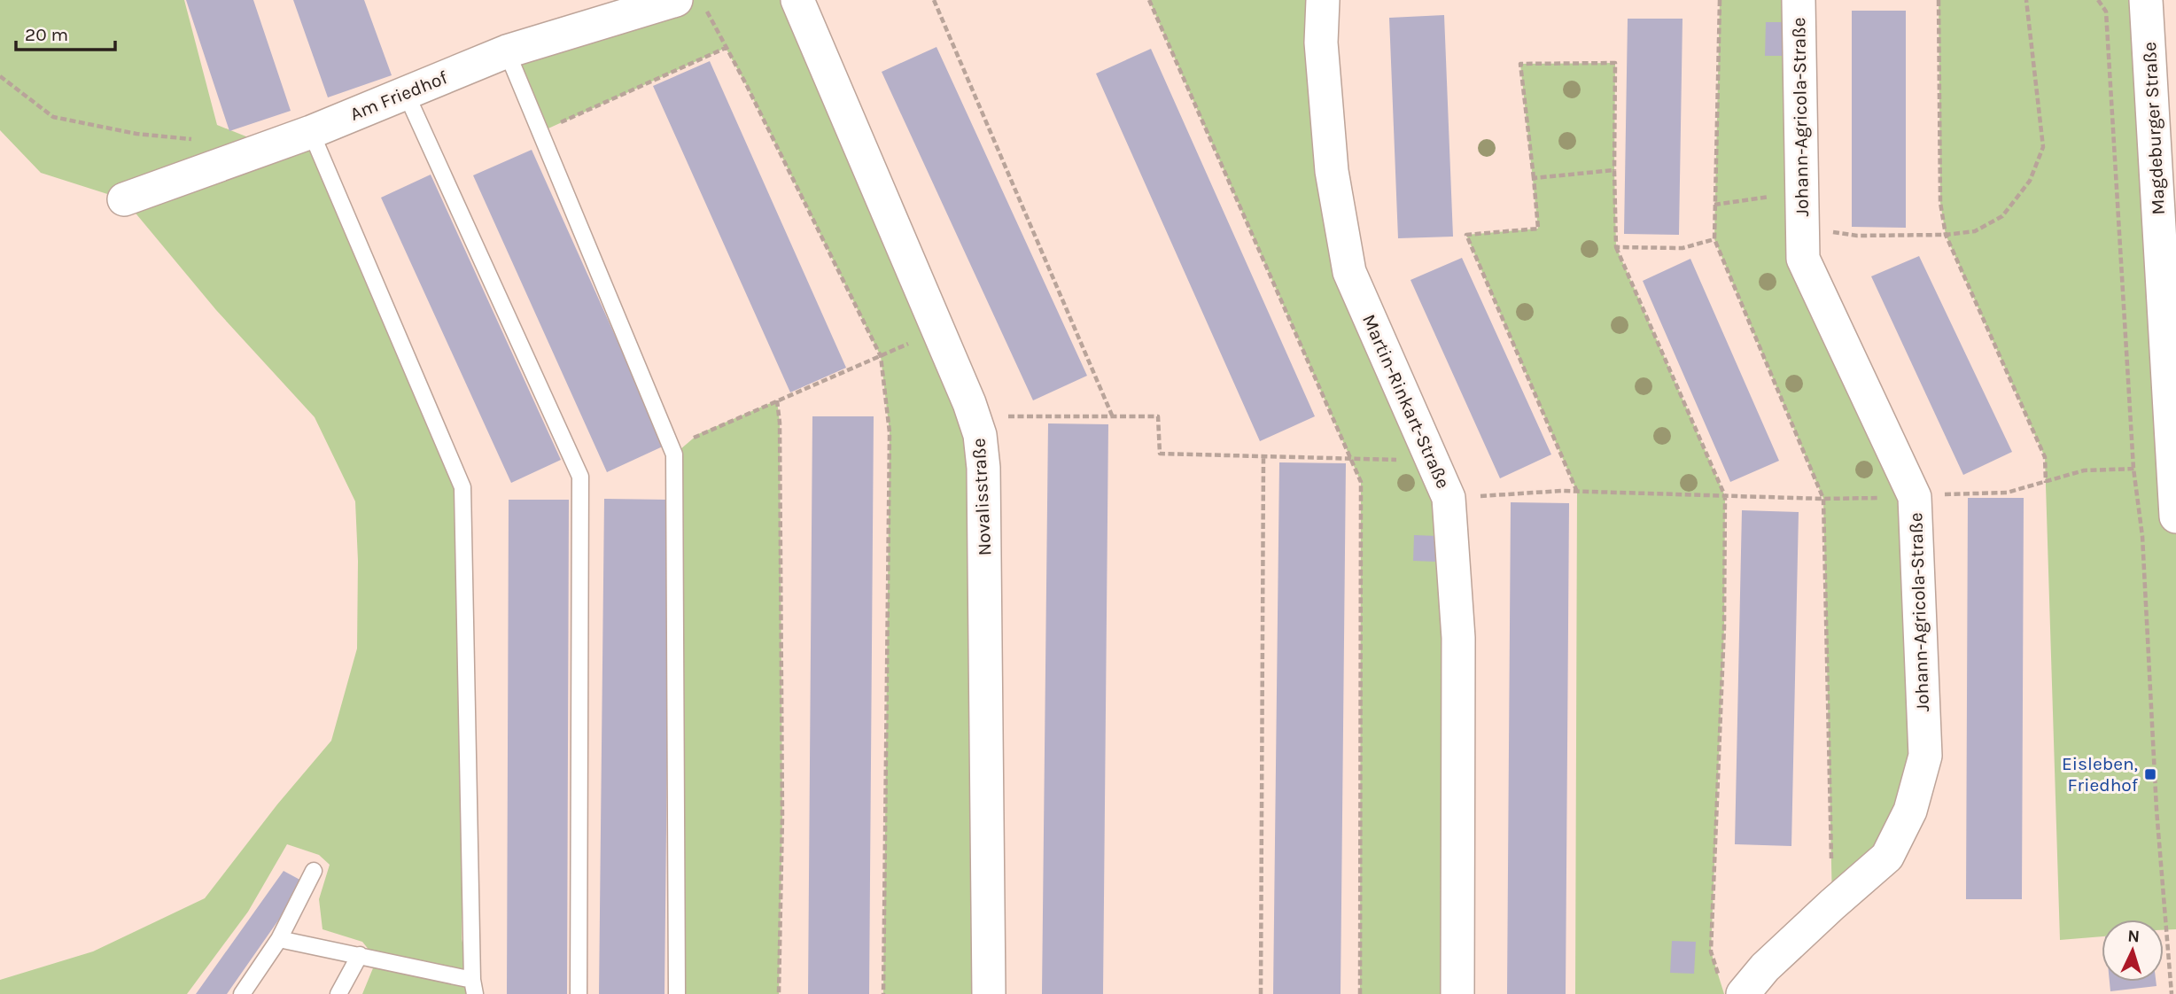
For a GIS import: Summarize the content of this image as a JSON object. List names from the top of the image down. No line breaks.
{"streets":{"street":["Am Friedhof","Johann-Agricola-Straße","Magdeburger Straße","Martin-Rinkart-Straße","Novalisstraße"]},"places":{"transit":["Eisleben, Friedhof"]},"scale_bar":"20 m","north":"top"}
